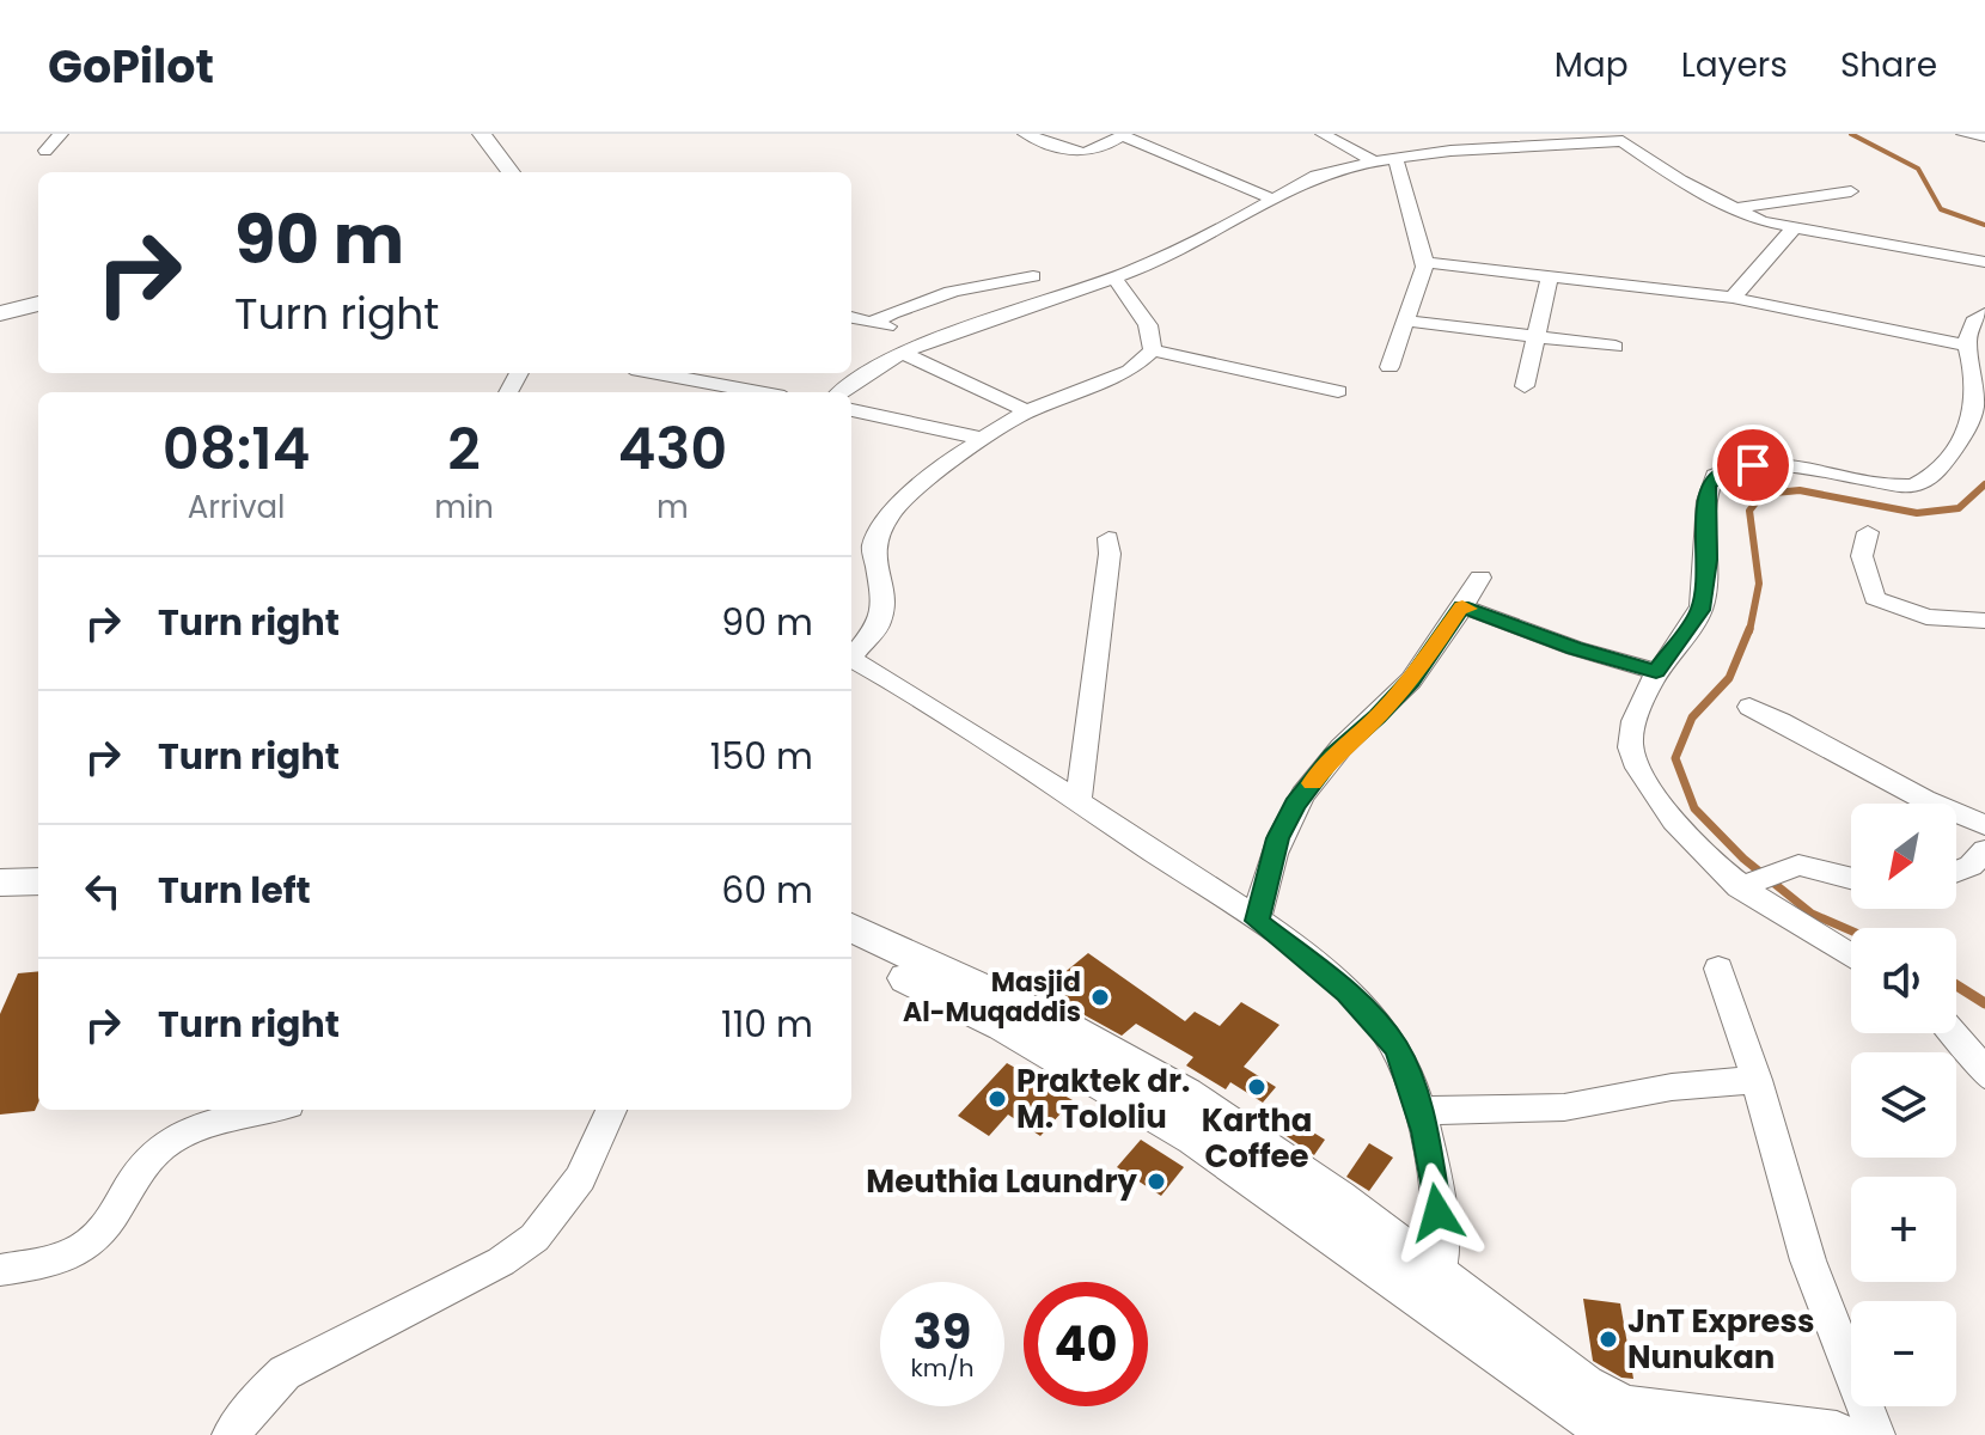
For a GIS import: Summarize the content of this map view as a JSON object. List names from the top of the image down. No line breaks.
{"places":["Masjid Al-Muqaddis","Kartha Coffee","Praktek dr. M. Tololiu","Meuthia Laundry","JnT Express Nunukan"],"north":"bottom left","page":{"header":"GoPilot","nav":["Map","Layers","Share"],"turn":["90 m","Turn right"],"eta":["08:14","Arrival","2","min","430","m"],"list":[{"name":"Turn right","value":"90 m"},{"name":"Turn right","value":"150 m"},{"name":"Turn left","value":"60 m"},{"name":"Turn right","value":"110 m"}],"map_buttons":["+","−"],"speed":"39 km/h","limit":"40"}}
